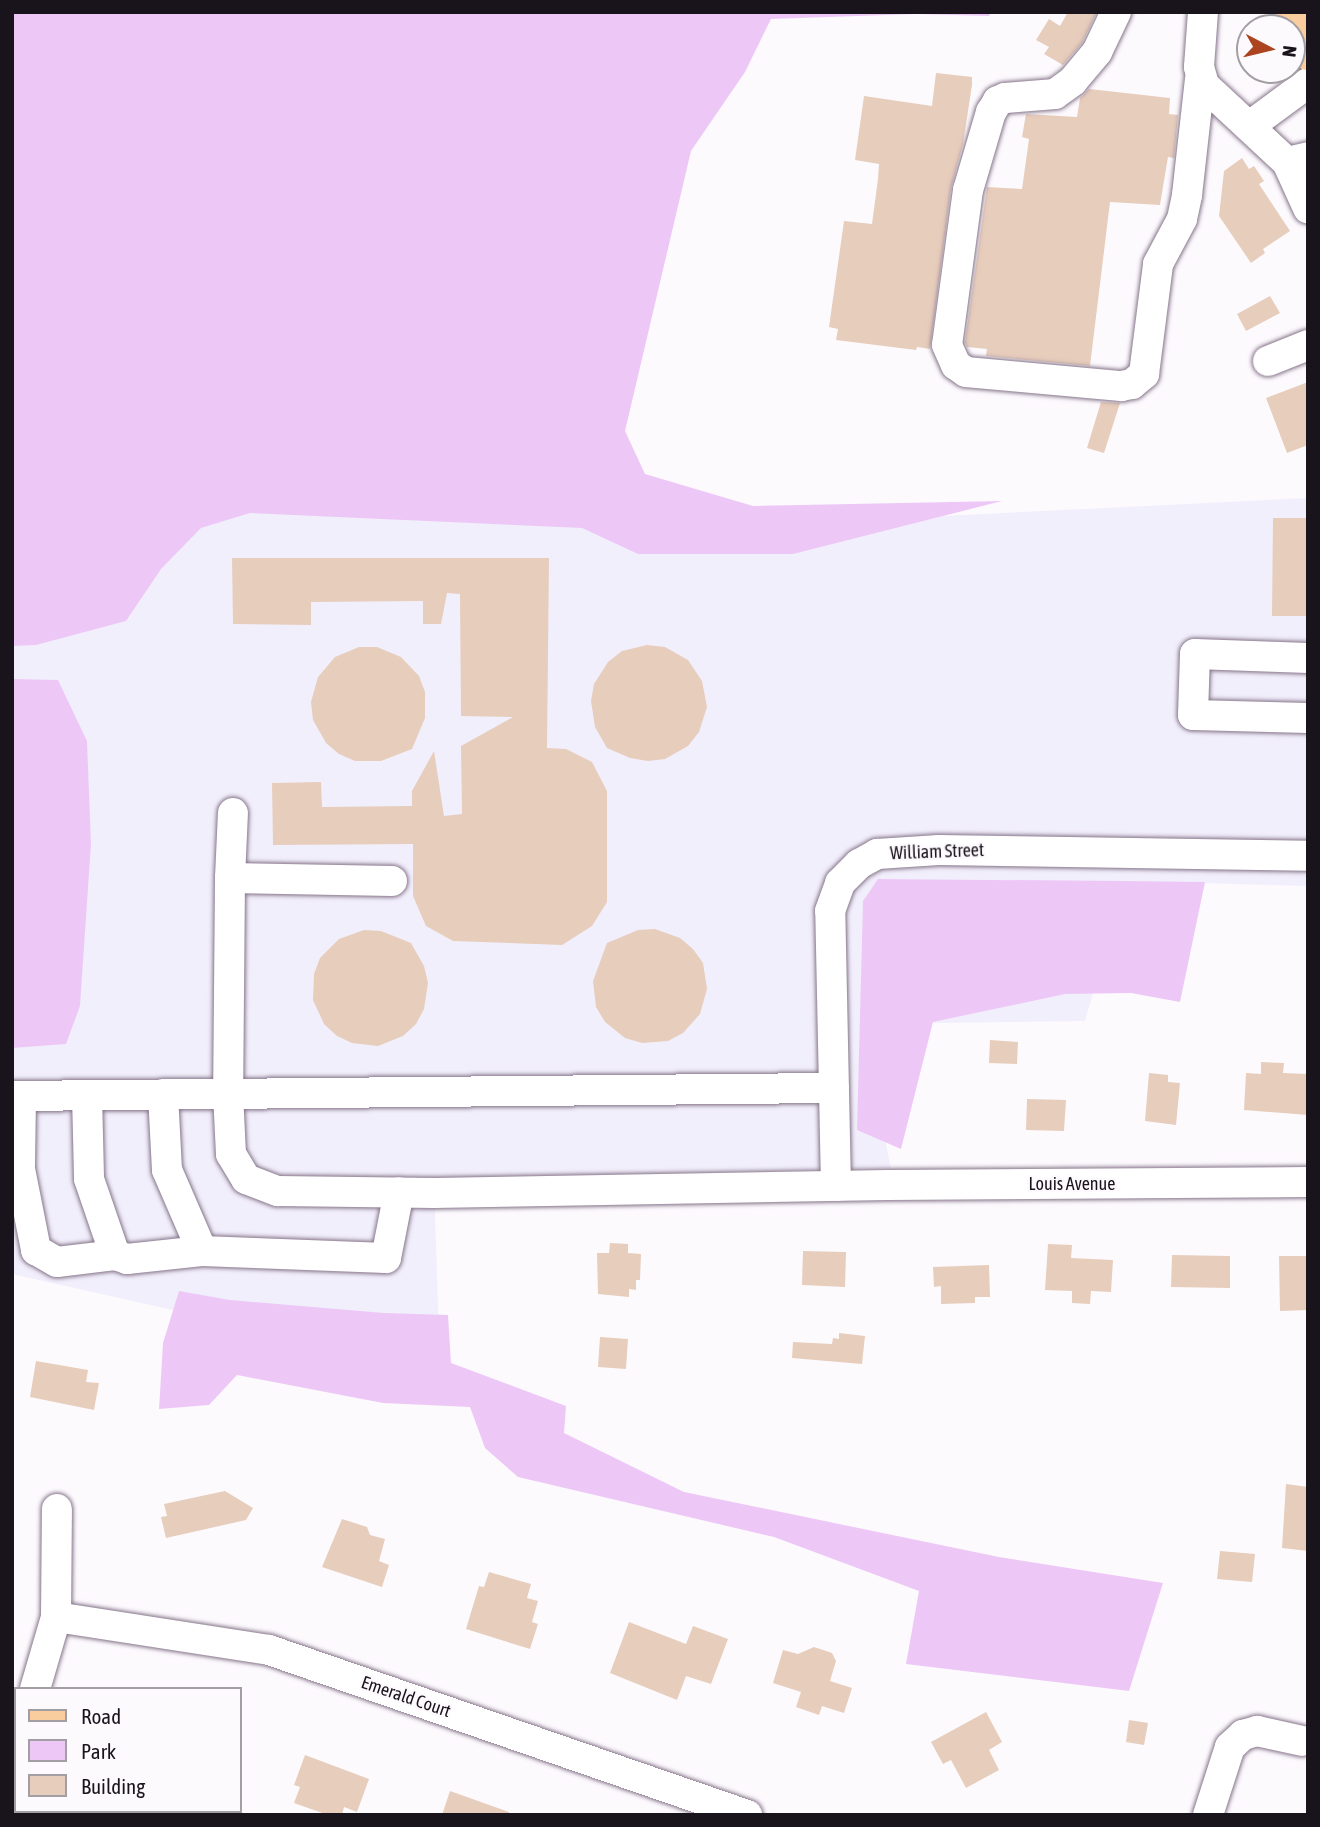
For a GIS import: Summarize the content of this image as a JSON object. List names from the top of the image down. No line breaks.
{"streets":{"street":["William Street","Louis Avenue","Emerald Court"]},"crossings":[["William Street","Louis Avenue"]],"legend":["Road","Park","Building"],"north":"right"}
